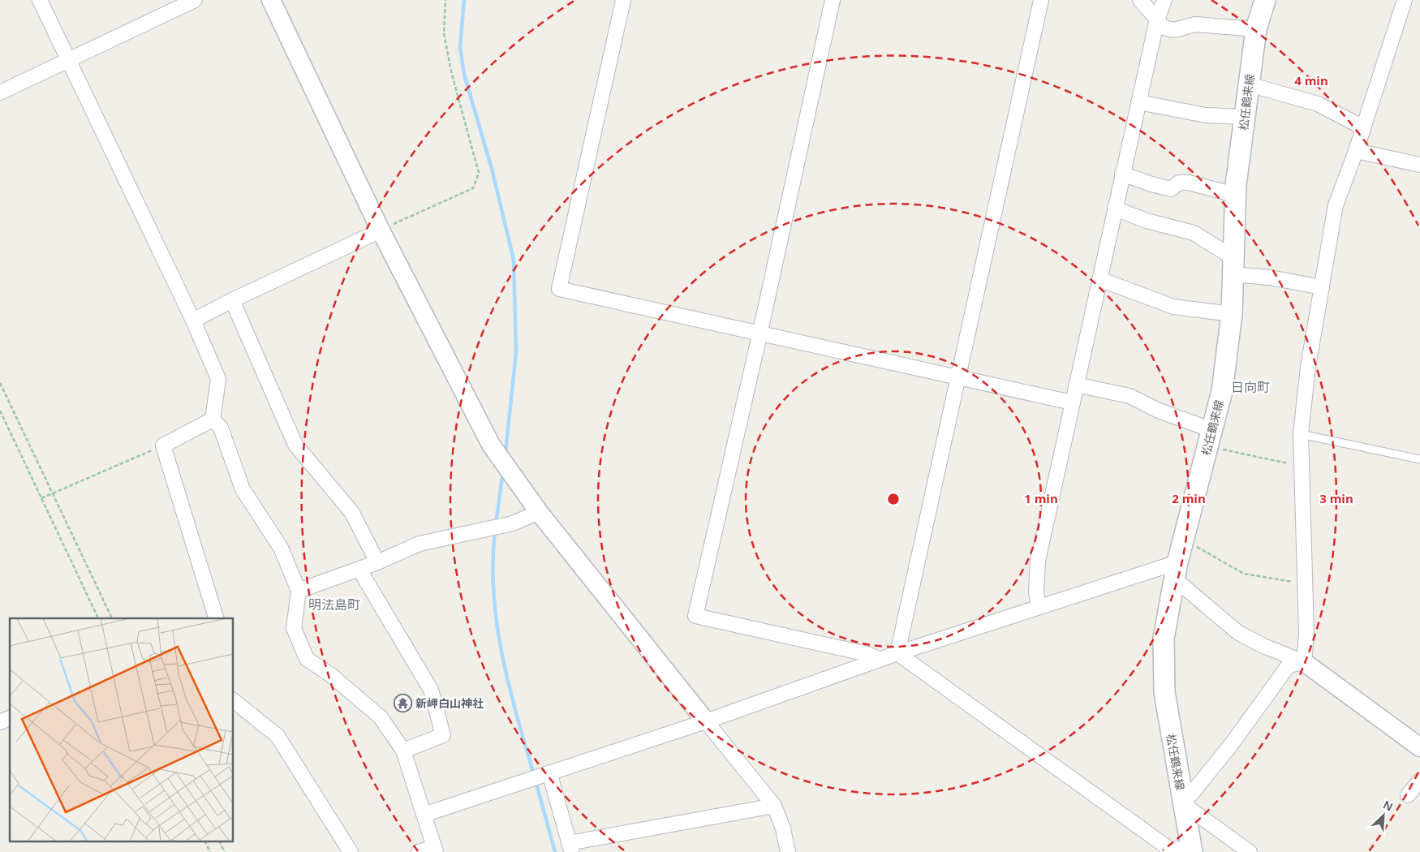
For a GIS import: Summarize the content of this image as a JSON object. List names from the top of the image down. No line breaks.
{"streets":{"main road":["松任鶴来線"]},"districts":["日向町","明法島町"],"places":{"temple":["新岬白山神社"]},"north":"top right","rings":["4 min","1 min","2 min","3 min"]}
